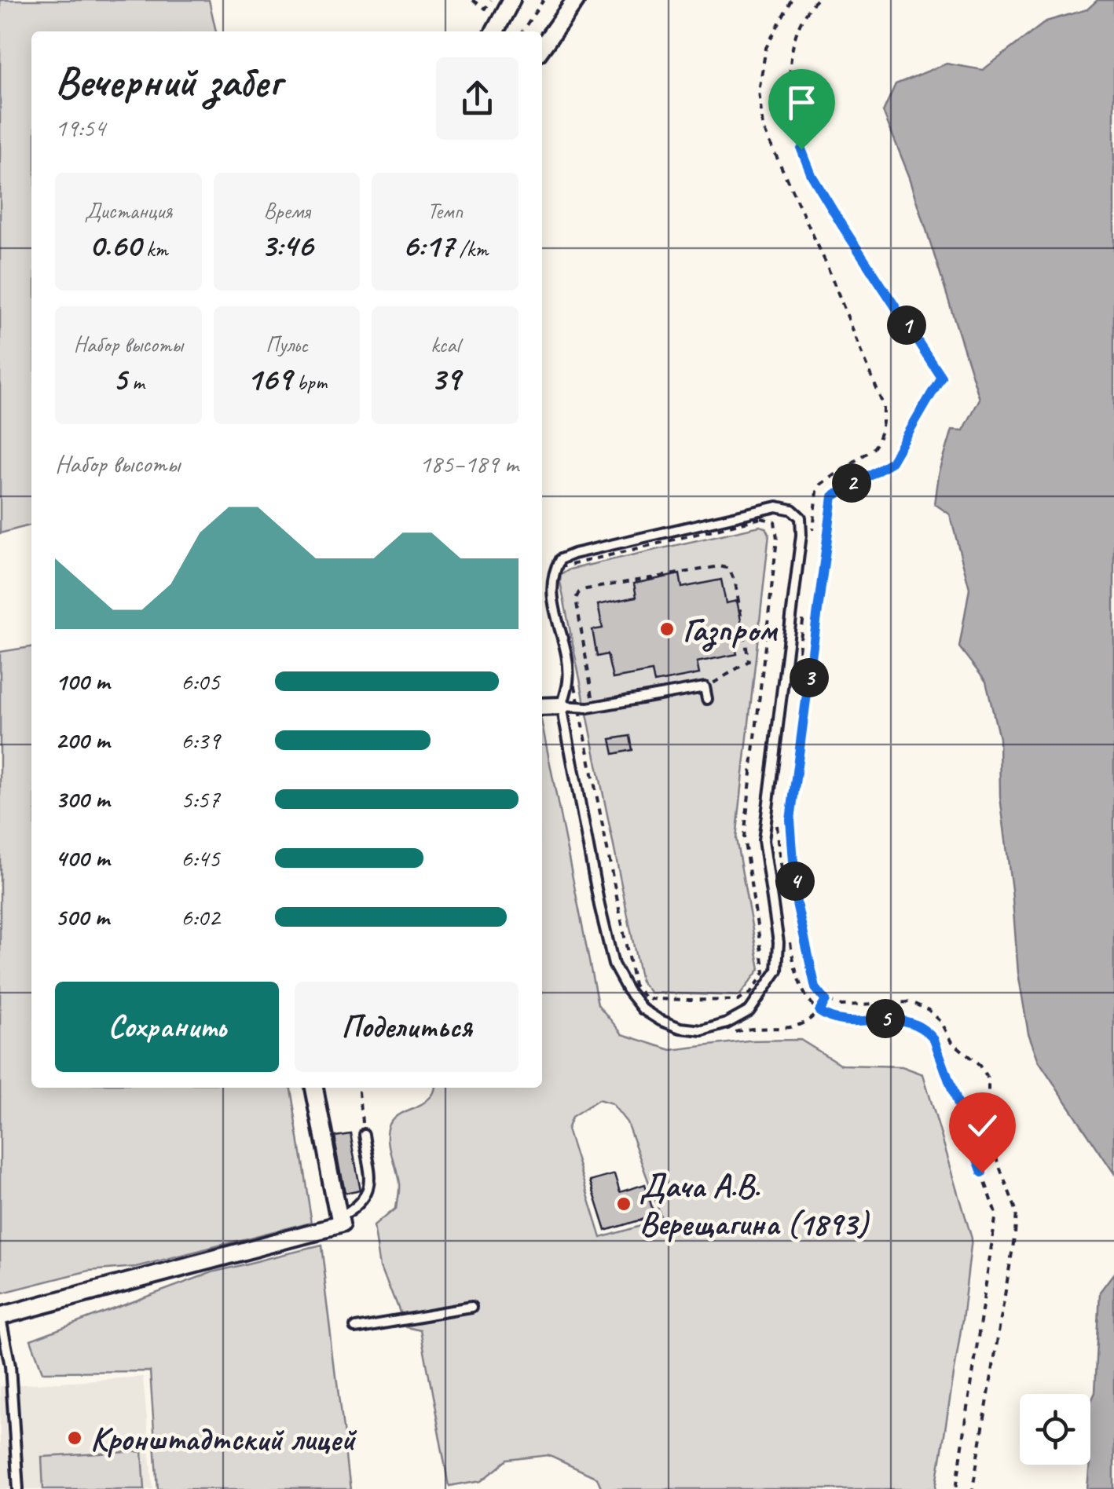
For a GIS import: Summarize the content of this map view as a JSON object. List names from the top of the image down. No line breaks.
{"places":["Газпром","Дача А.В. Верещагина (1893)","Кронштадтский лицей"],"page":{"heading":["Вечерний забег","19:54"],"stats":[["Дистанция","0.60 km"],["Время","3:46"],["Темп","6:17 /km"],["Набор высоты","5 m"],["Пульс","169 bpm"],["kcal","39"]],"pins":["1","2","3","4","5"],"chart":["Набор высоты","185–189 m"],"list":[{"name":"100 m","note":"6:05"},{"name":"200 m","note":"6:39"},{"name":"300 m","note":"5:57"},{"name":"400 m","note":"6:45"},{"name":"500 m","note":"6:02"}],"buttons":["Сохранить","Поделиться"]}}
